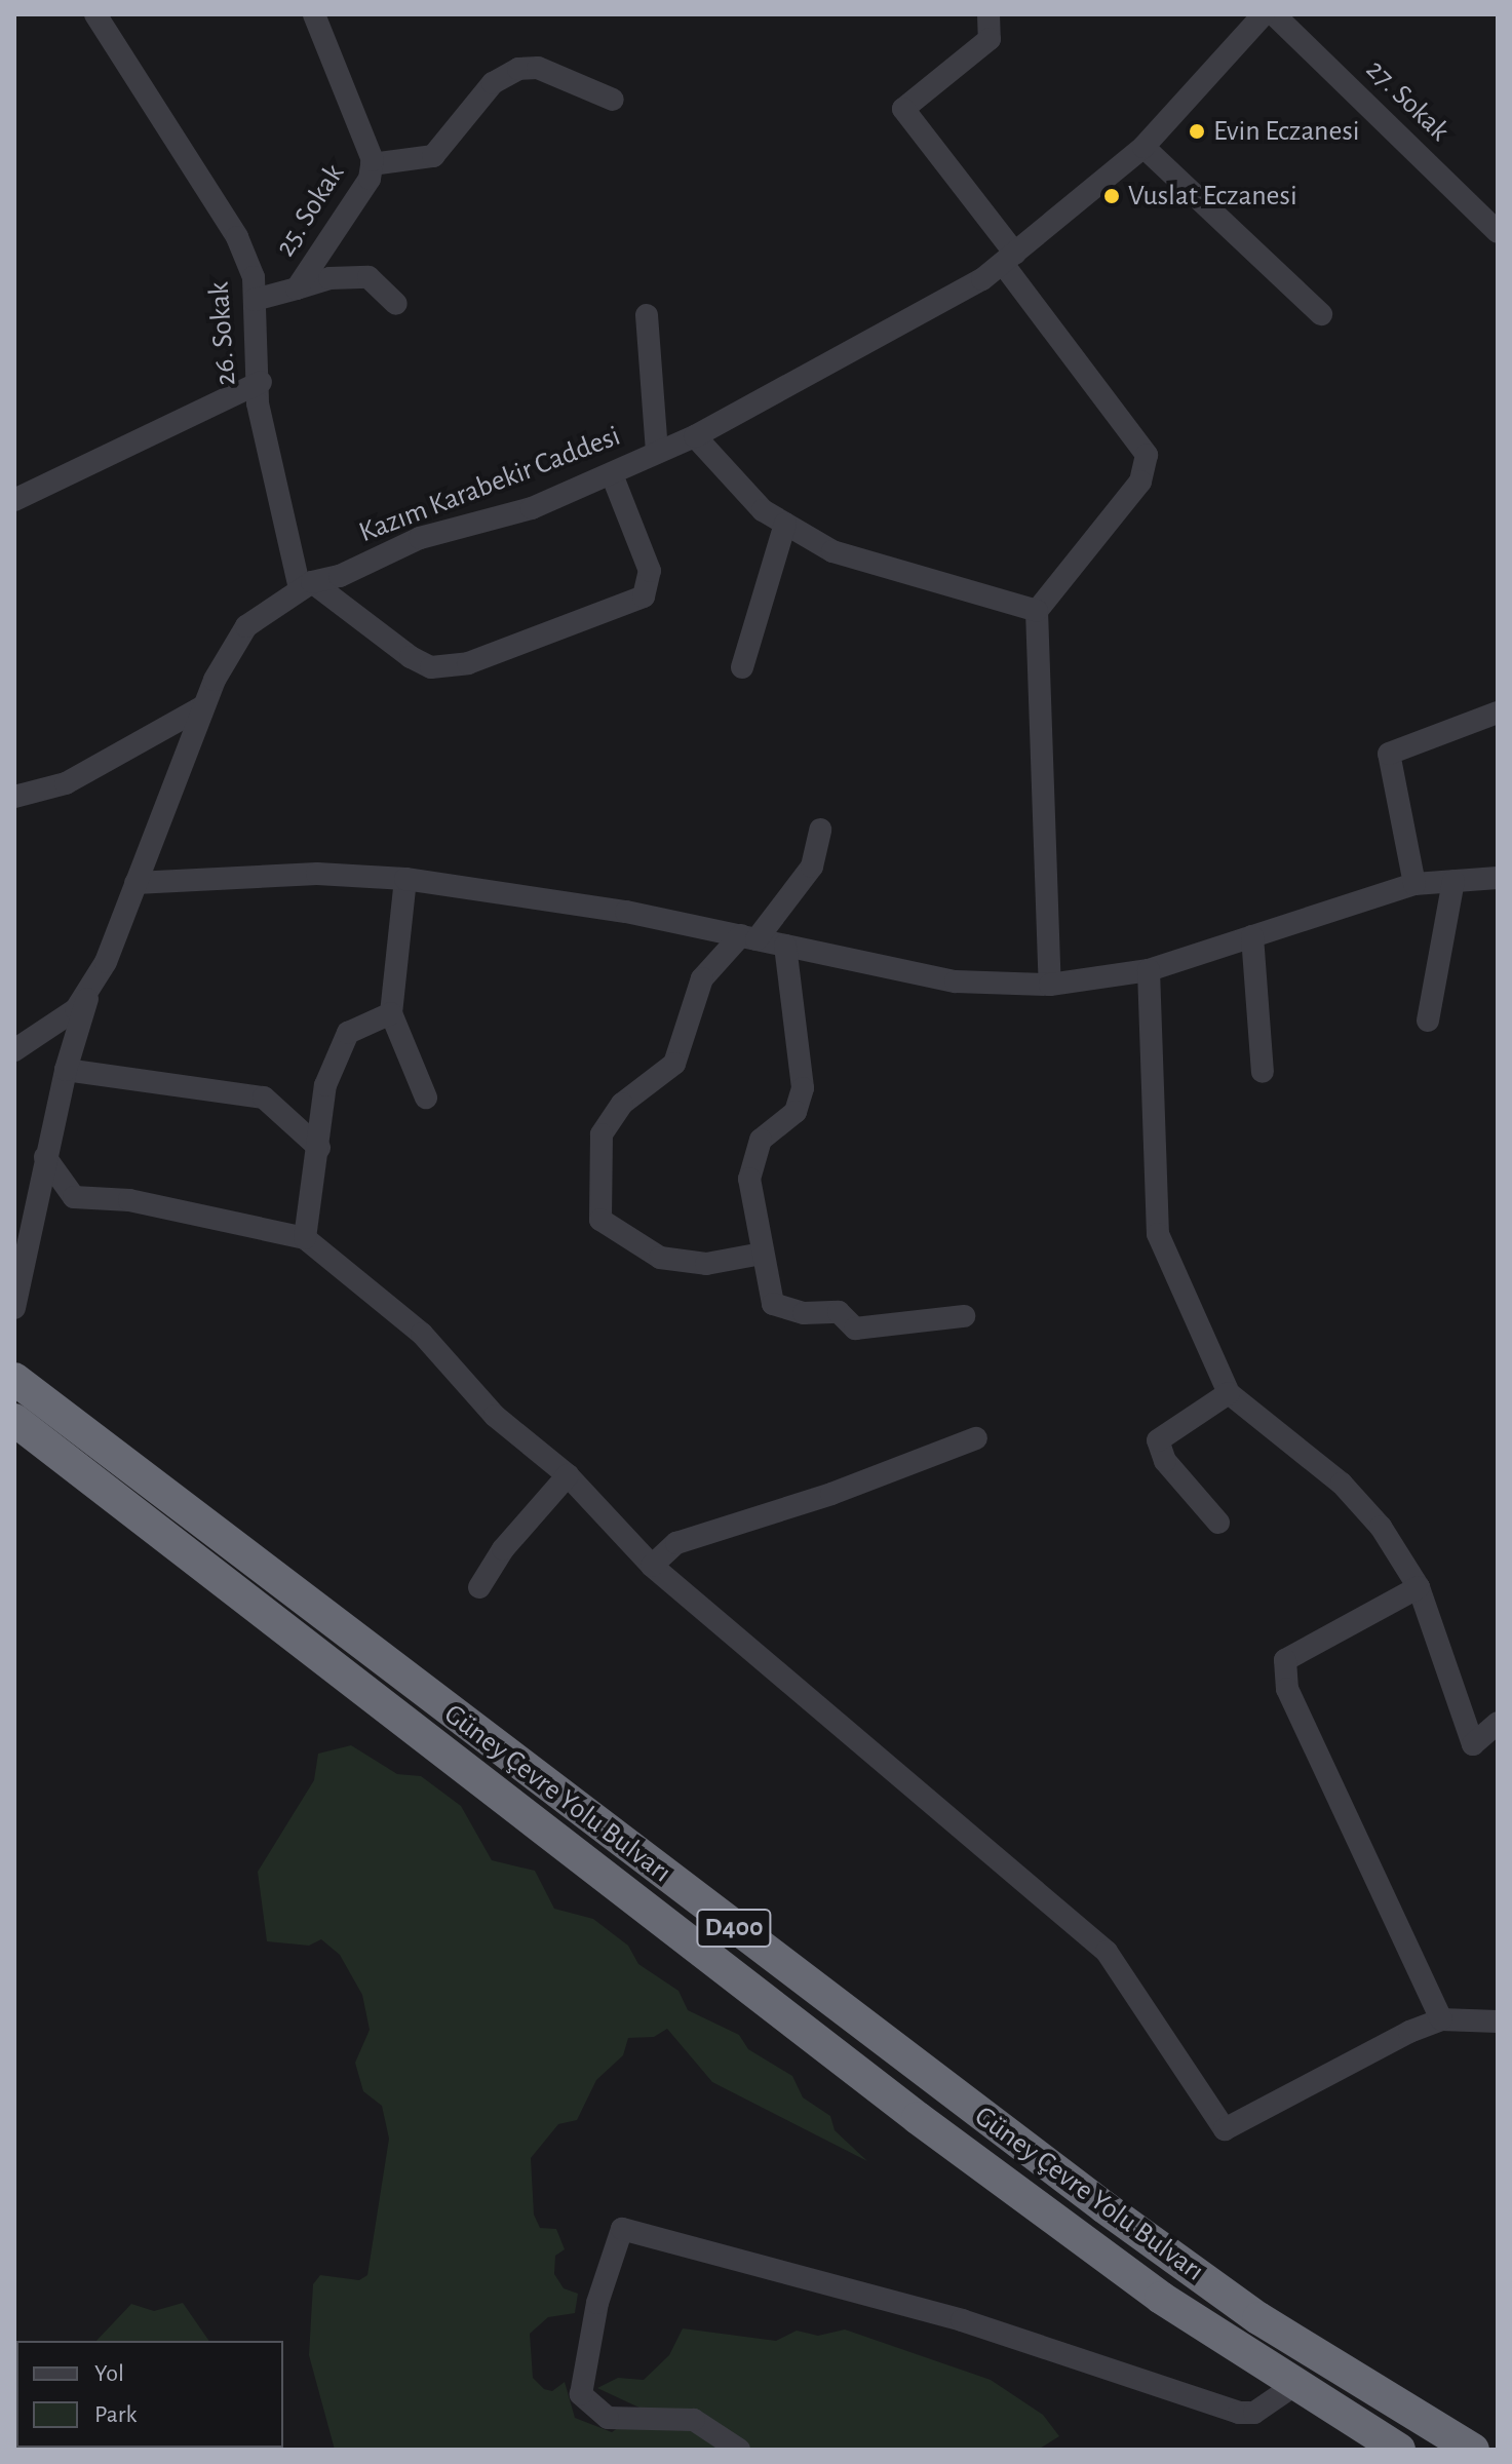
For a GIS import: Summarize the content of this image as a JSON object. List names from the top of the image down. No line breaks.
{"streets":{"highway":["Güney Çevre Yolu Bulvarı","D400"],"street":["27. Sokak","25. Sokak","26. Sokak","Kazım Karabekir Caddesi"]},"crossings":[["25. Sokak","26. Sokak"],["26. Sokak","Kazım Karabekir Caddesi"]],"places":["Evin Eczanesi","Vuslat Eczanesi"],"legend":["Yol","Park"]}
